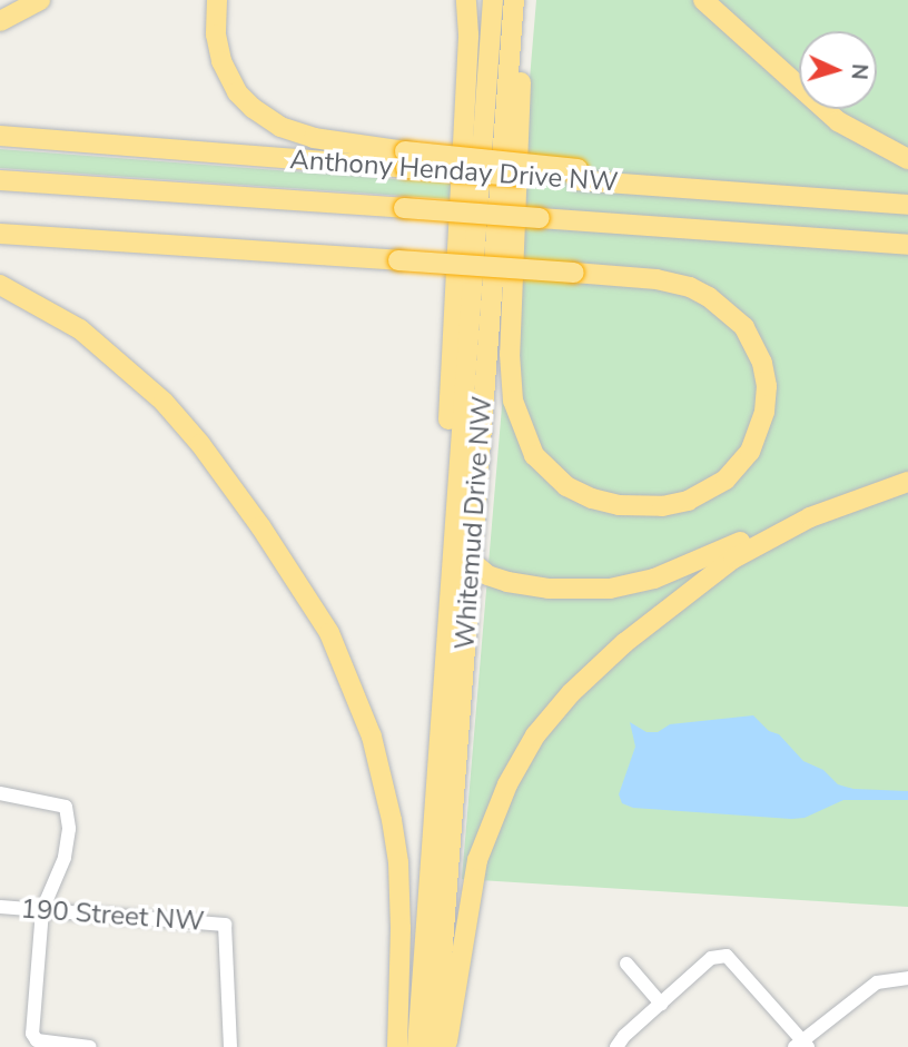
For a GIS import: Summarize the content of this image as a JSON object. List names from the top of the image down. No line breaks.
{"streets":{"highway":["Anthony Henday Drive NW","Whitemud Drive NW"],"street":["190 Street NW"]},"north":"right"}
